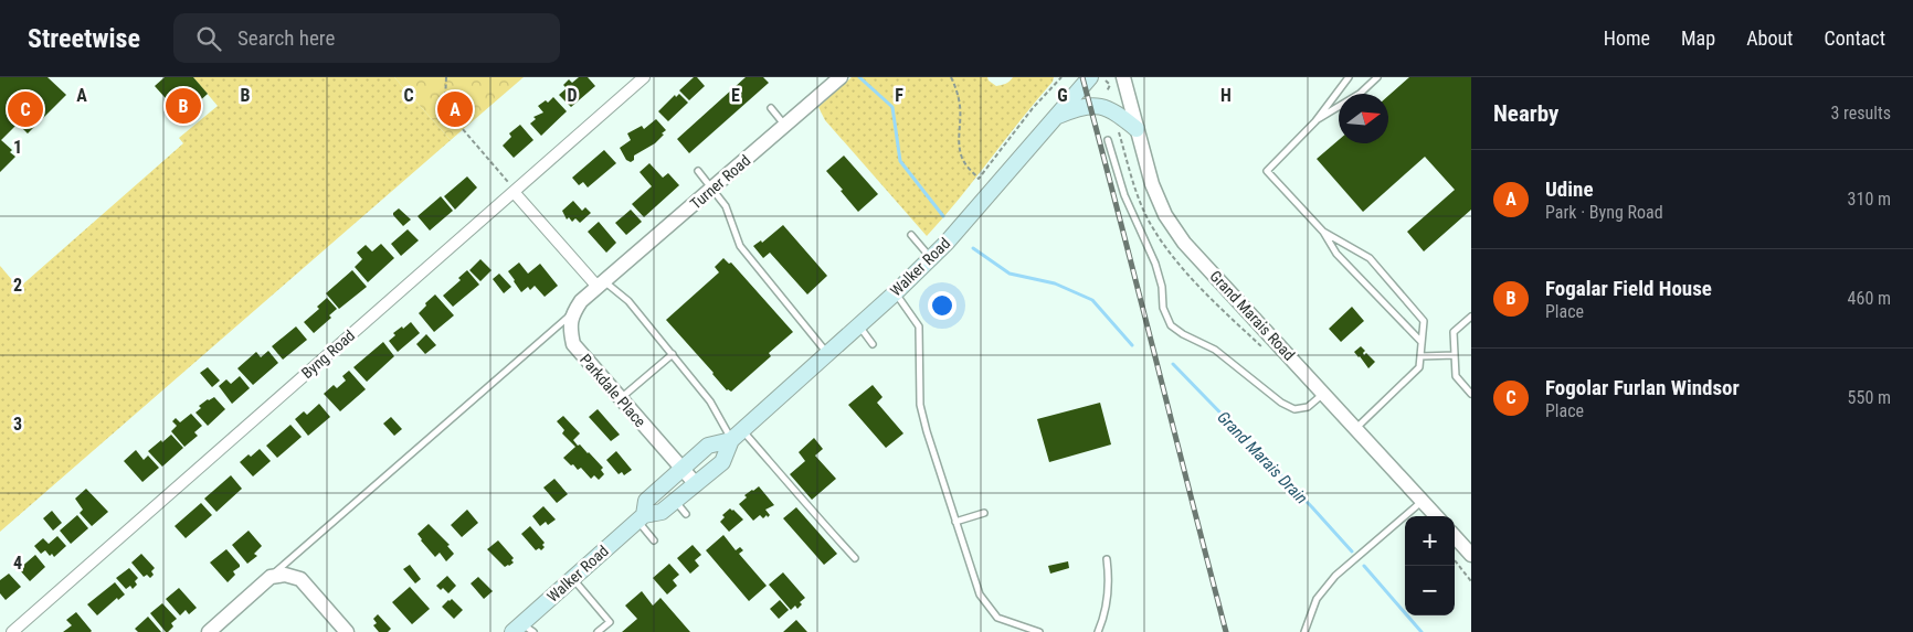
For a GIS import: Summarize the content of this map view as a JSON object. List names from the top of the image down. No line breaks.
{"streets":{"main road":["Walker Road"],"street":["Turner Road","Grand Marais Road","Byng Road","Parkdale Place"]},"crossings":[["Walker Road","Parkdale Place"]],"water":["Grand Marais Drain"],"north":"right","page":{"header":"Streetwise","search":"Search here","nav":["Home","Map","About","Contact"],"heading":["Nearby","3 results"],"pins":["B","A","C"],"list":[{"mark":"A","name":"Udine","note":"Park · Byng Road","value":"310 m"},{"mark":"B","name":"Fogalar Field House","note":"Place","value":"460 m"},{"mark":"C","name":"Fogolar Furlan Windsor","note":"Place","value":"550 m"}],"map_buttons":["+","−"]},"grid":{"columns":["A","B","C","D","E","F","G","H"],"rows":["1","2","3","4"]}}
